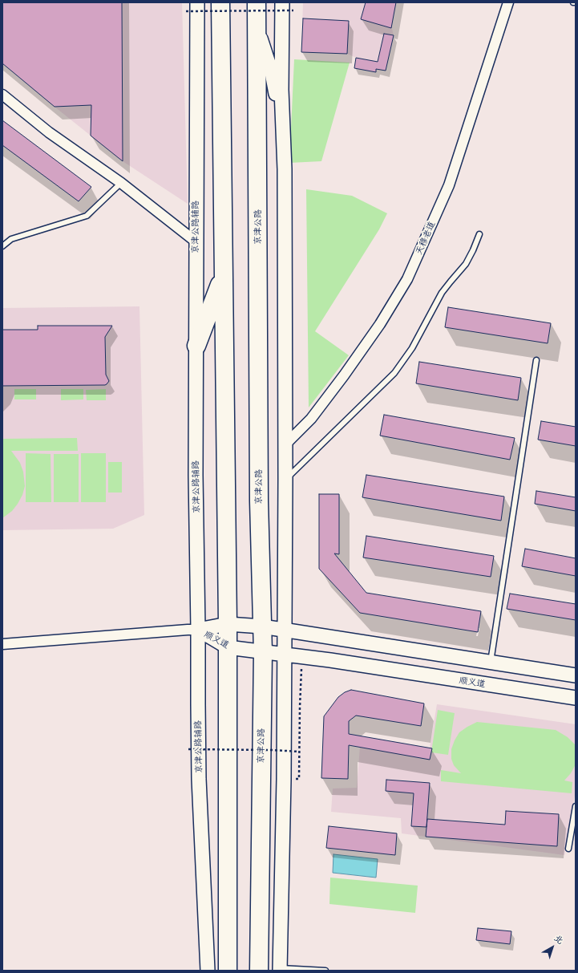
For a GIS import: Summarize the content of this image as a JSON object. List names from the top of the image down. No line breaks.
{"streets":{"highway":["京津公路"],"street":["京津公路辅路","天穆老道","顺义道"]},"crossings":[["京津公路辅路","顺义道"],["京津公路","顺义道"]],"north":"top right"}
